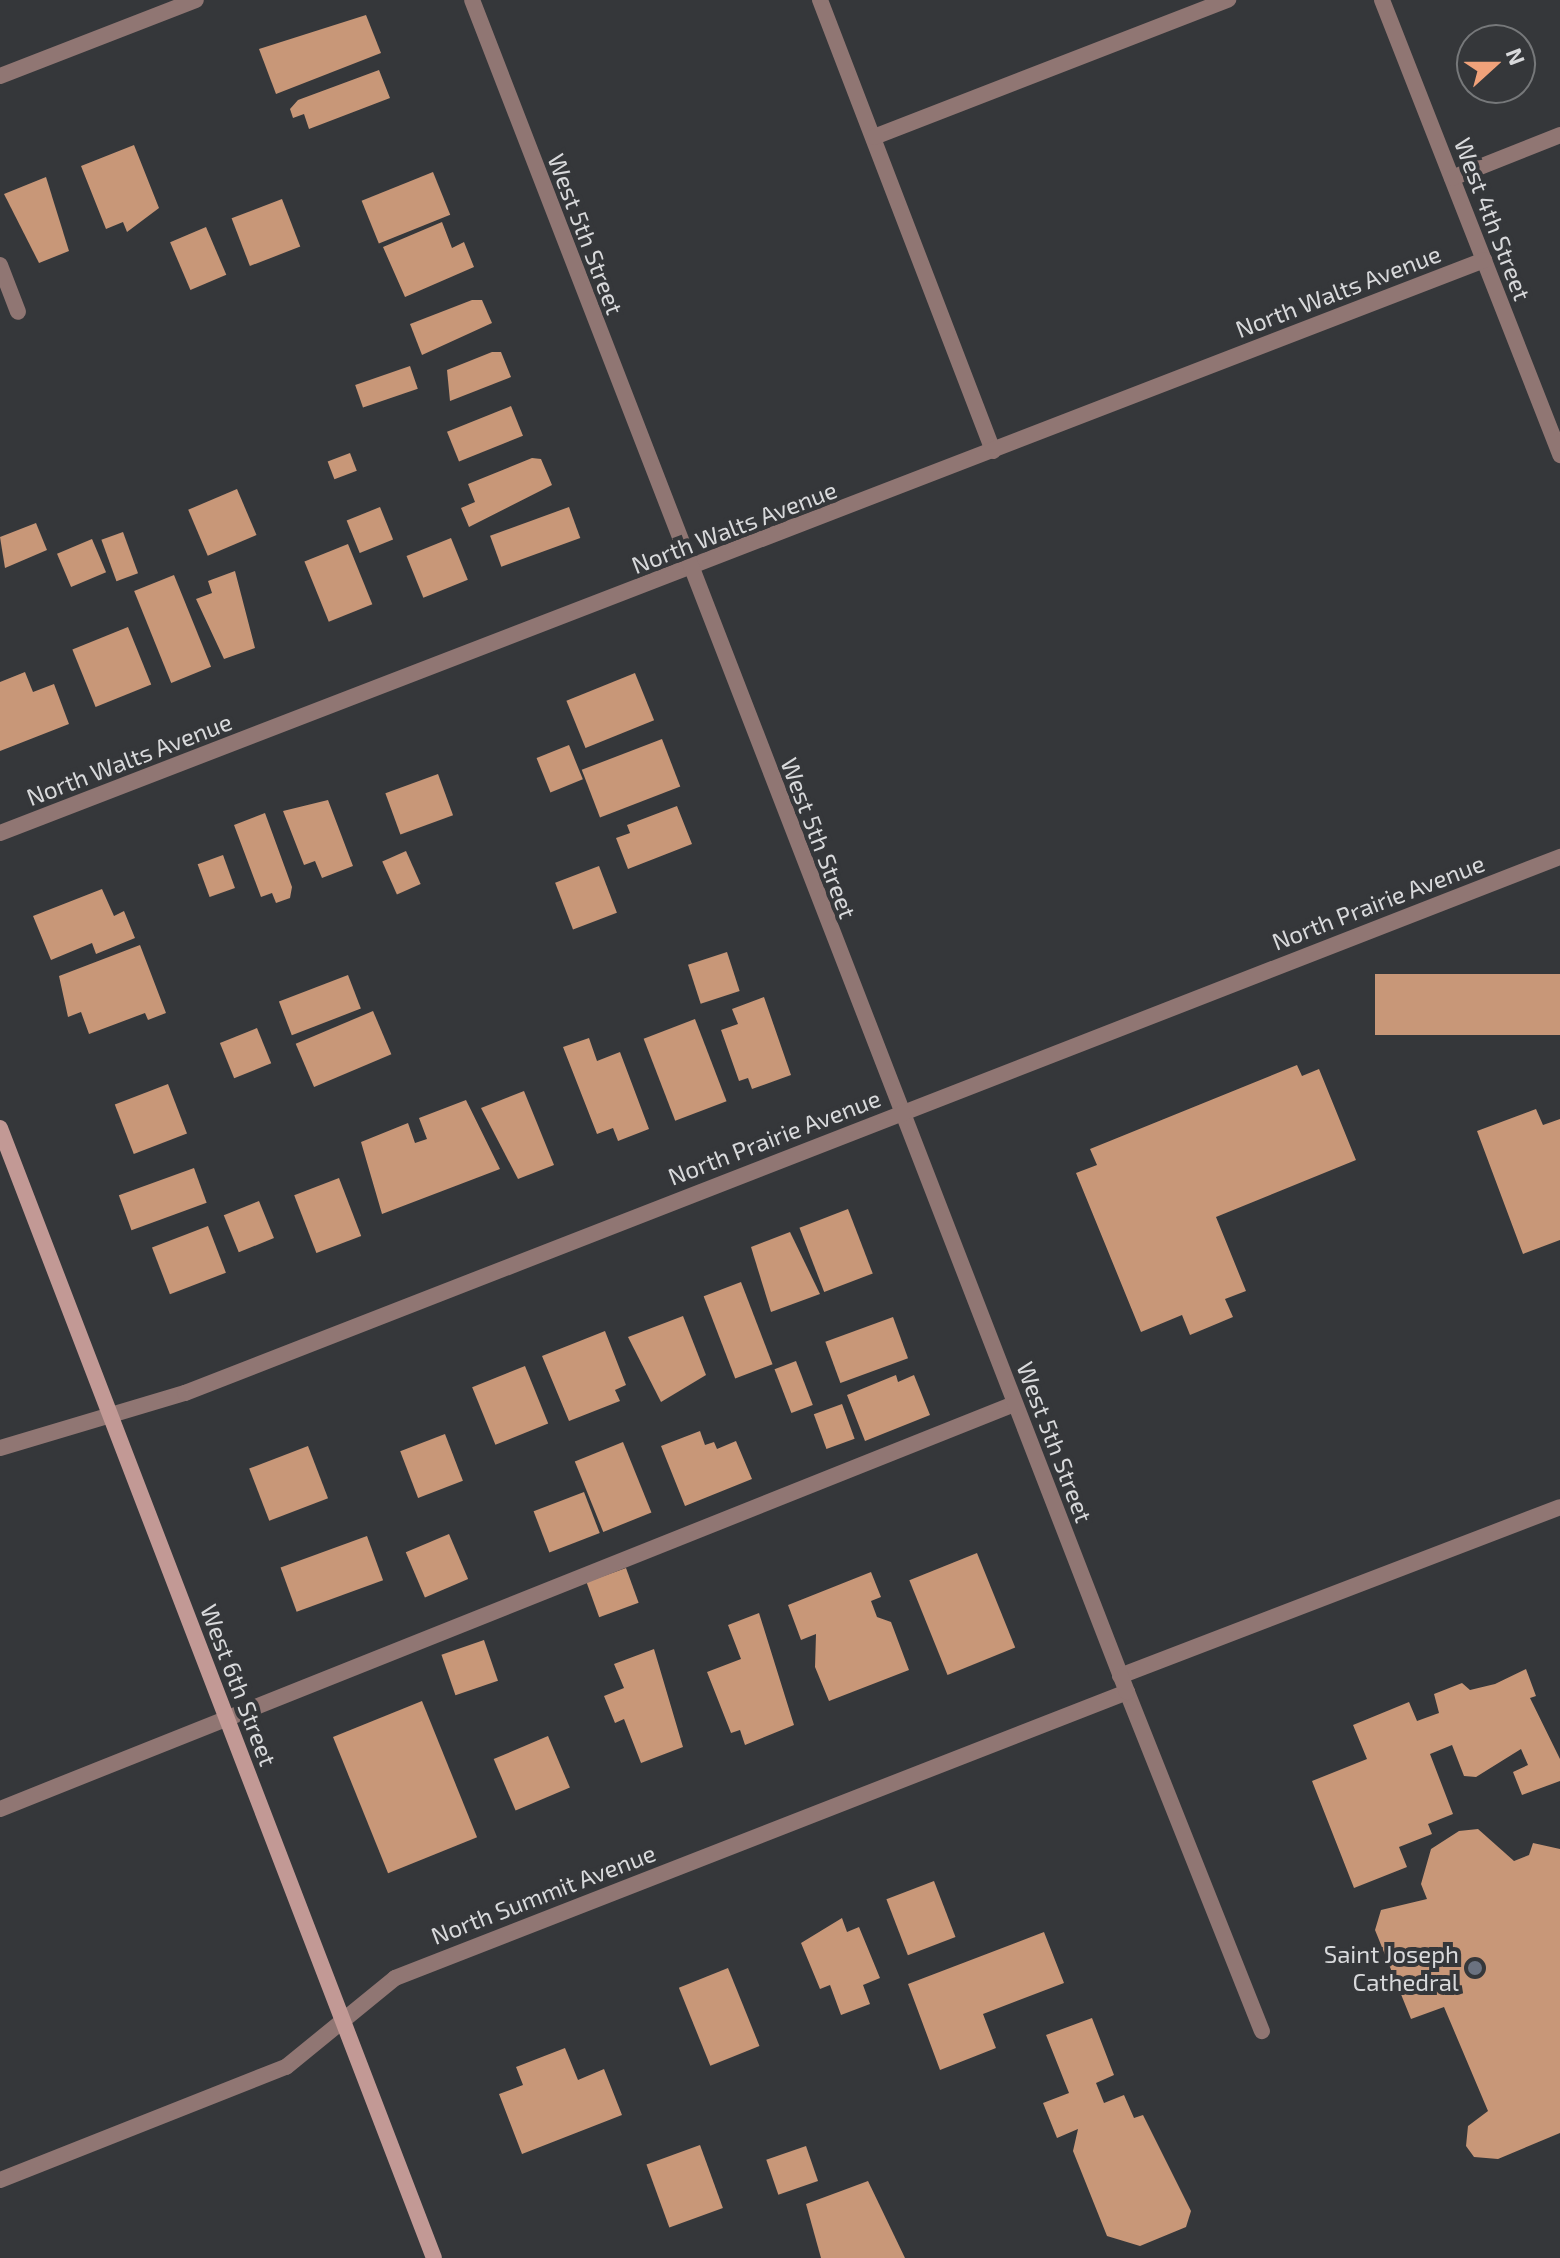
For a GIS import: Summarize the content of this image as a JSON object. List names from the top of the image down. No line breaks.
{"streets":{"main road":["West 6th Street"],"street":["West 4th Street","West 5th Street","North Walts Avenue","North Prairie Avenue","North Summit Avenue"]},"crossings":[["West 4th Street","North Walts Avenue"],["West 5th Street","North Walts Avenue"],["West 5th Street","North Prairie Avenue"],["West 5th Street","North Summit Avenue"],["North Prairie Avenue","West 6th Street"],["West 6th Street","North Summit Avenue"]],"places":["Saint Joseph Cathedral"],"north":"right"}
